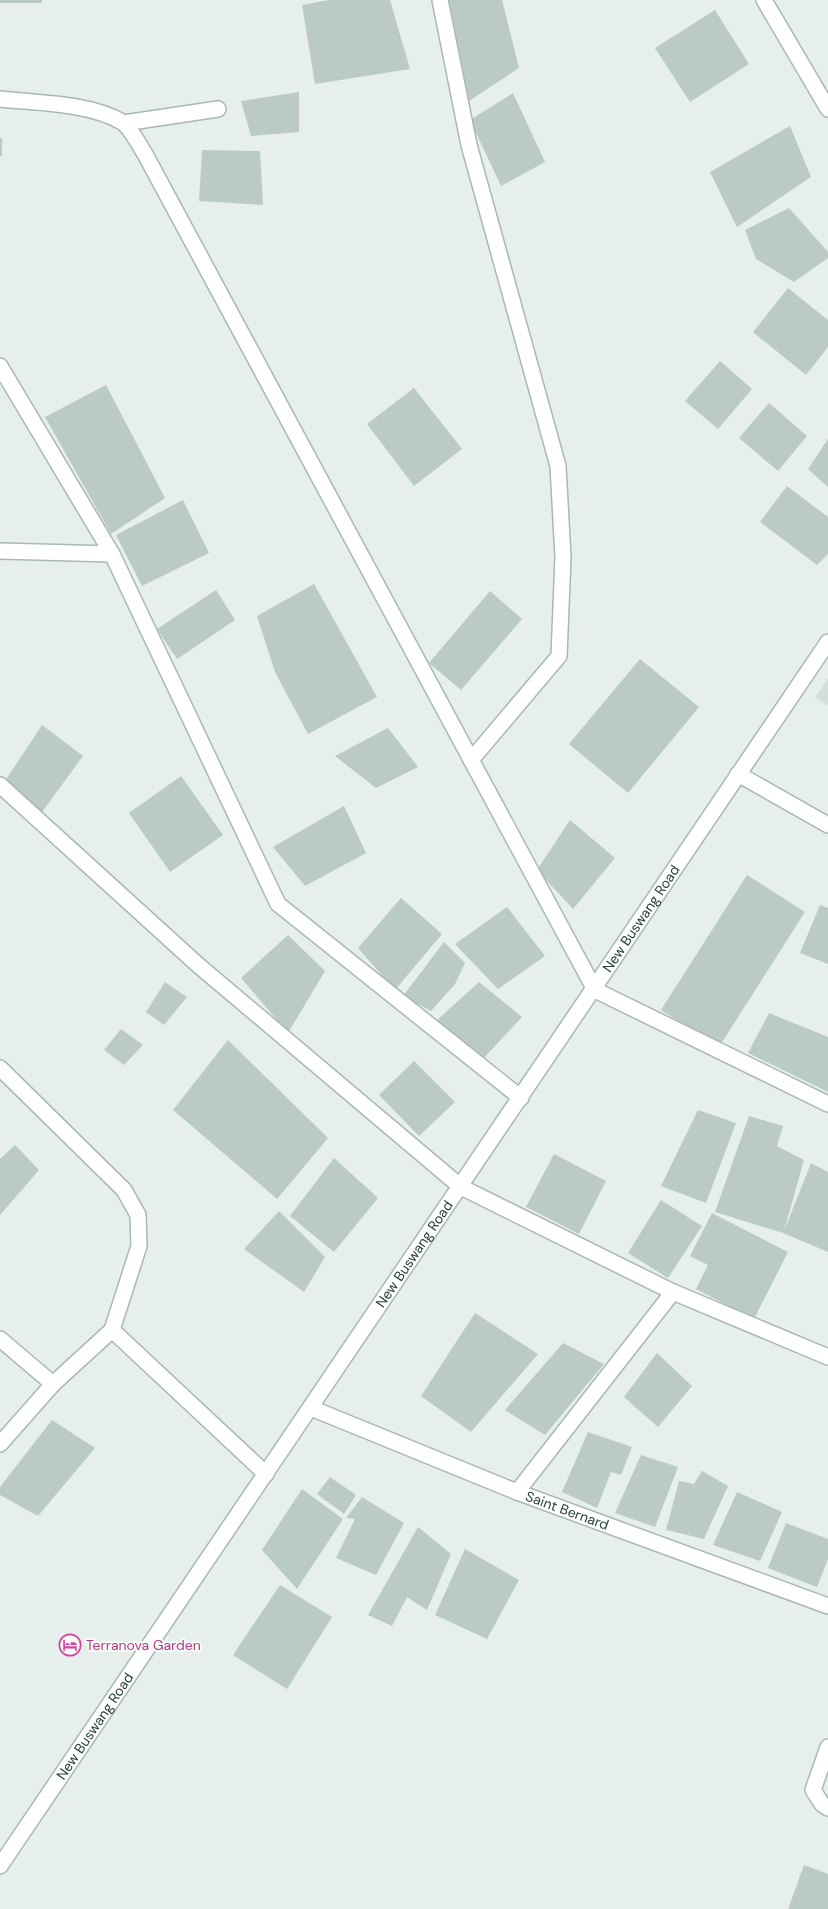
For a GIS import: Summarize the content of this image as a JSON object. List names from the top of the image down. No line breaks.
{"streets":{"street":["New Buswang Road","Saint Bernard"]},"crossings":[["New Buswang Road","Saint Bernard"]],"places":{"hotel":["Terranova Garden"]}}
